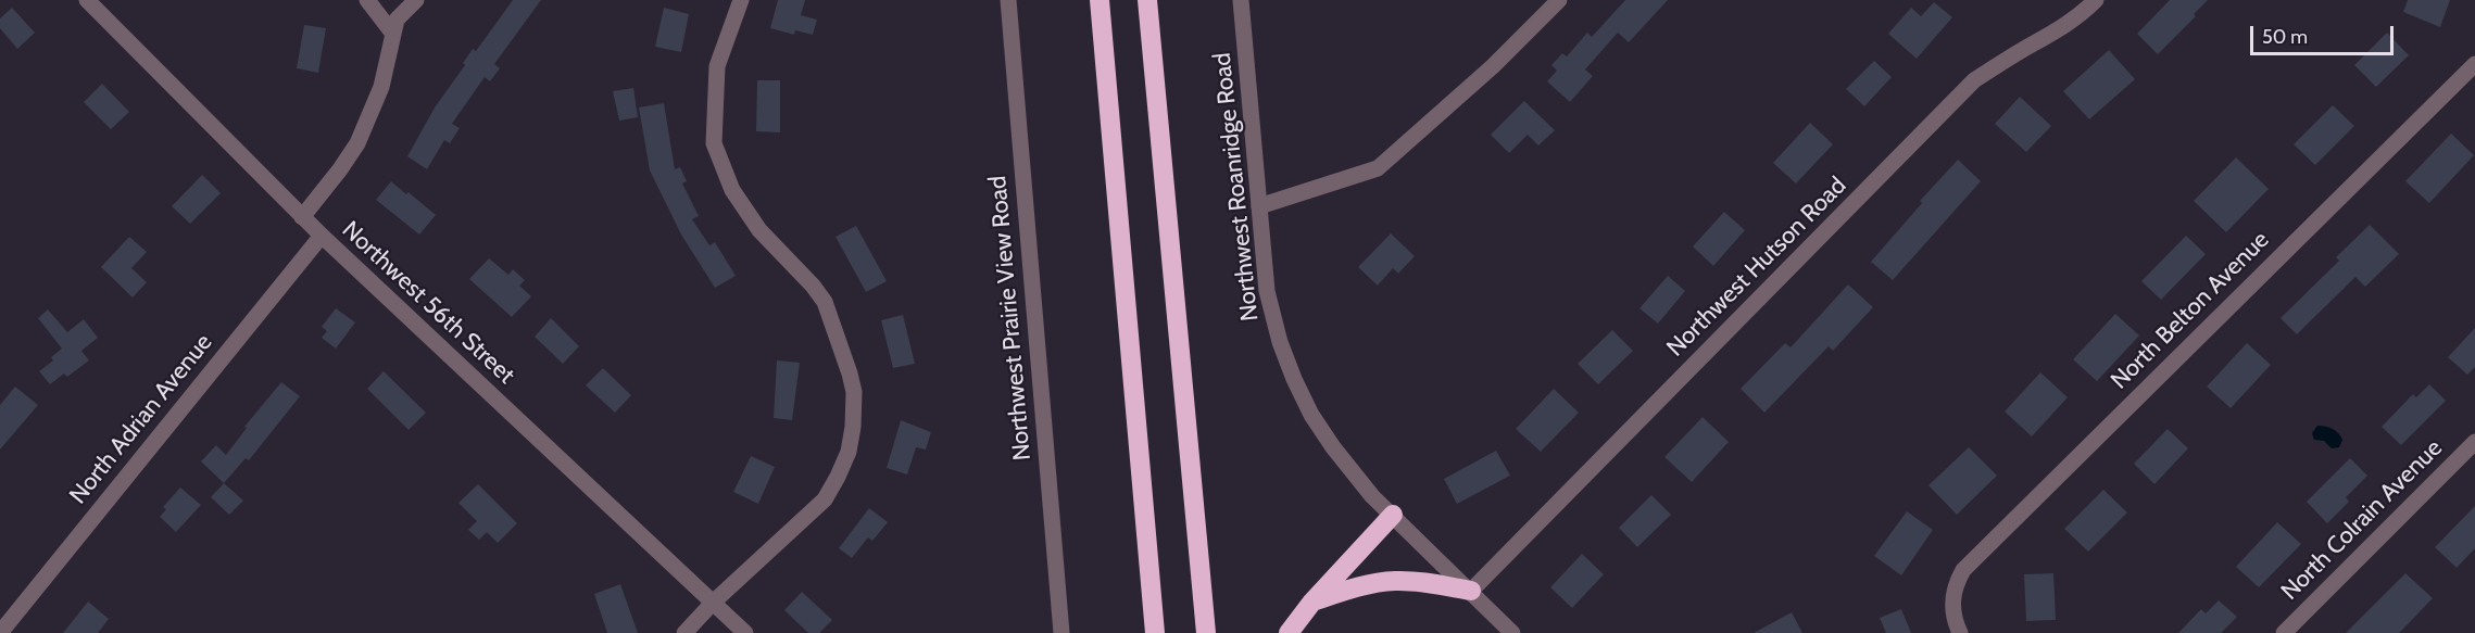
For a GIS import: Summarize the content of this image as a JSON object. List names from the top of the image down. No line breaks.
{"streets":{"street":["Northwest Roanridge Road","Northwest Hutson Road","Northwest 56th Street","North Belton Avenue","Northwest Prairie View Road","North Adrian Avenue","North Colrain Avenue"]},"crossings":[["Northwest Roanridge Road","Northwest Hutson Road"],["Northwest 56th Street","North Adrian Avenue"]],"scale_bar":"50 m"}
